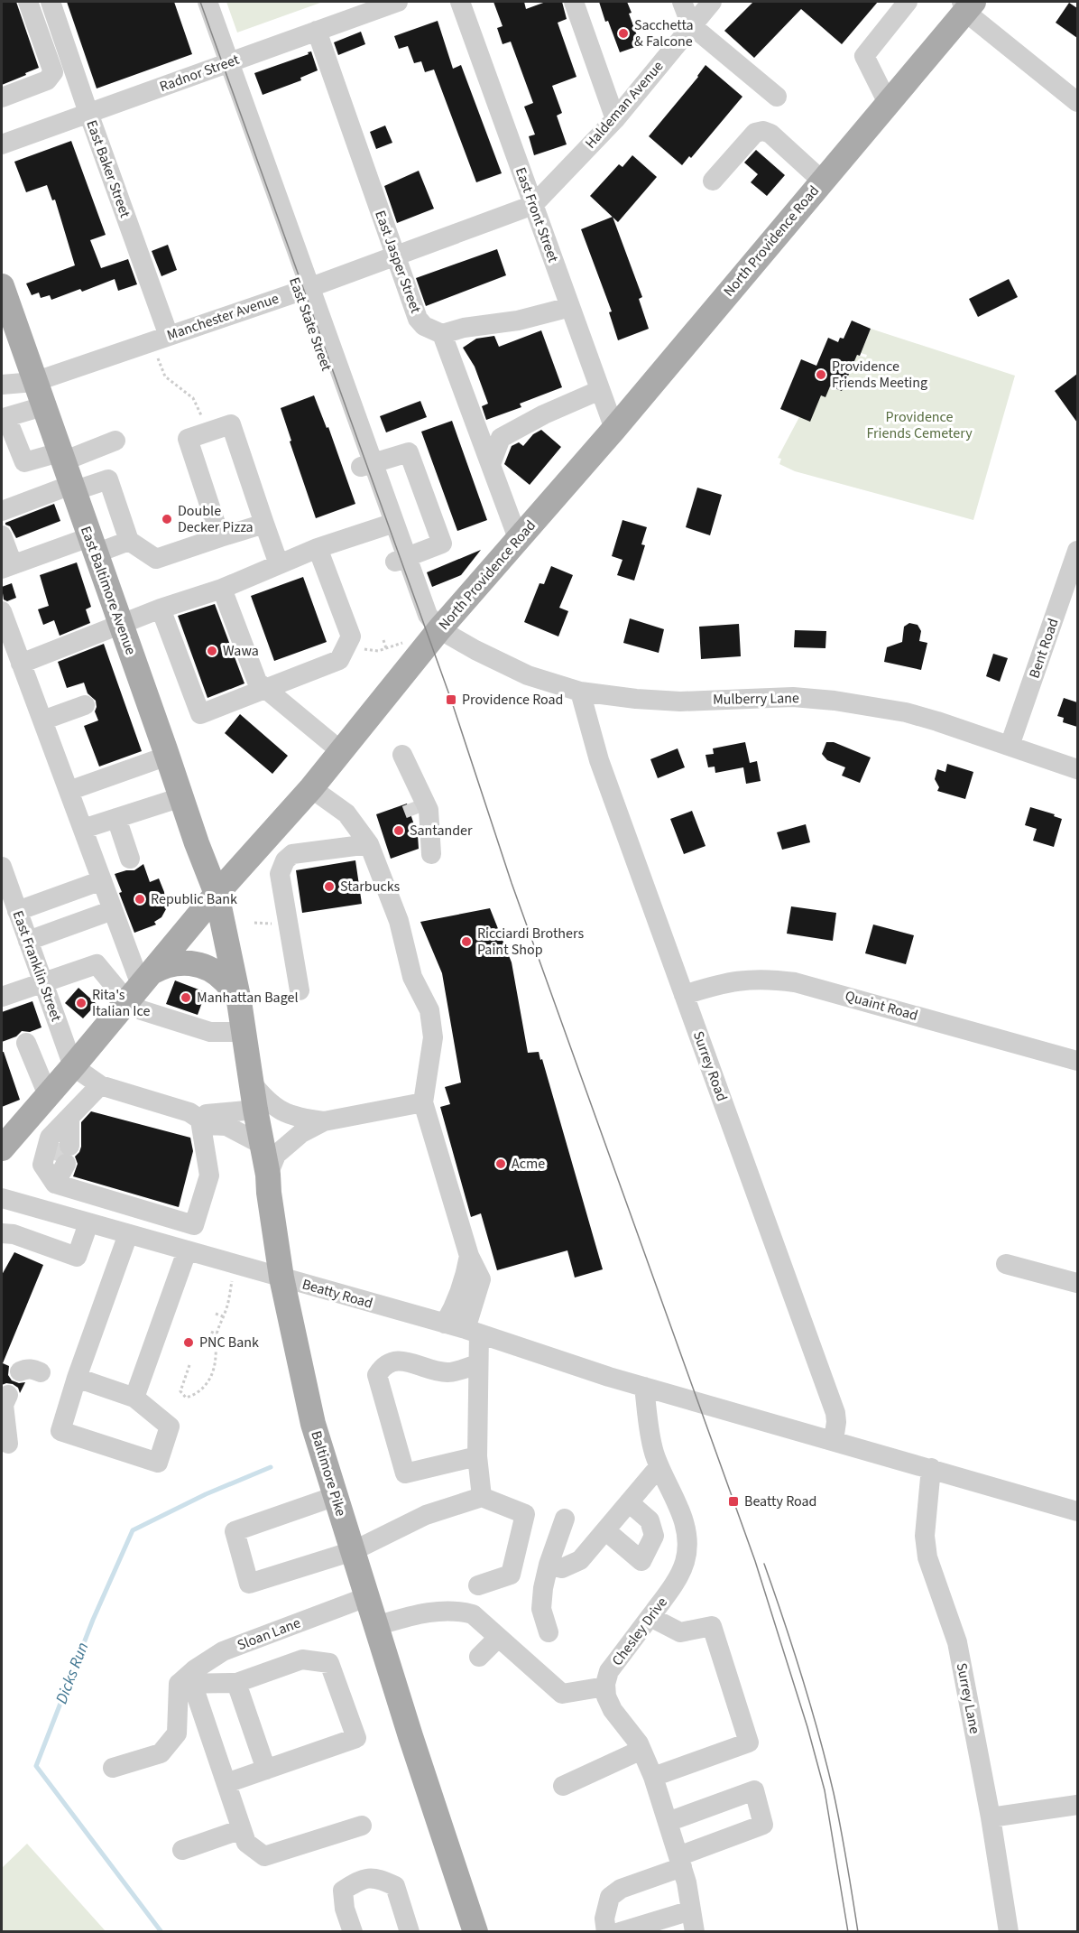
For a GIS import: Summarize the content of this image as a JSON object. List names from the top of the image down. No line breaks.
{"streets":{"main road":["North Providence Road","East Baltimore Avenue","Baltimore Pike"],"street":["Radnor Street","Haldeman Avenue","East Baker Street","East Front Street","East Jasper Street","Manchester Avenue","East State Street","Bent Road","Mulberry Lane","East Franklin Street","Quaint Road","Surrey Road","Beatty Road","Chesley Drive","Sloan Lane","Surrey Lane"]},"crossings":[["Radnor Street","East Baker Street"],["Radnor Street","East Jasper Street"],["Radnor Street","East State Street"],["Haldeman Avenue","East Front Street"],["Haldeman Avenue","Manchester Avenue"],["East Baker Street","Manchester Avenue"],["East Front Street","North Providence Road"],["East Front Street","Manchester Avenue"],["North Providence Road","East State Street"],["North Providence Road","East Baltimore Avenue"],["North Providence Road","Mulberry Lane"],["North Providence Road","East Franklin Street"],["East Jasper Street","Manchester Avenue"],["Manchester Avenue","East State Street"],["Manchester Avenue","East Baltimore Avenue"],["East State Street","Mulberry Lane"],["East Baltimore Avenue","Baltimore Pike"],["Bent Road","Mulberry Lane"],["Mulberry Lane","Surrey Road"],["Quaint Road","Surrey Road"],["Surrey Road","Beatty Road"],["Beatty Road","Baltimore Pike"],["Beatty Road","Chesley Drive"],["Beatty Road","Surrey Lane"],["Baltimore Pike","Sloan Lane"]],"water":["Dicks Run"],"parks":["Providence Friends Cemetery"],"places":{"other":["Sacchetta & Falcone","Providence Friends Meeting","Double Decker Pizza","Wawa","Santander","Starbucks","Republic Bank","Ricciardi Brothers Paint Shop","Manhattan Bagel","Rita's Italian Ice","Acme","PNC Bank"],"transit":["Providence Road","Beatty Road"]}}
